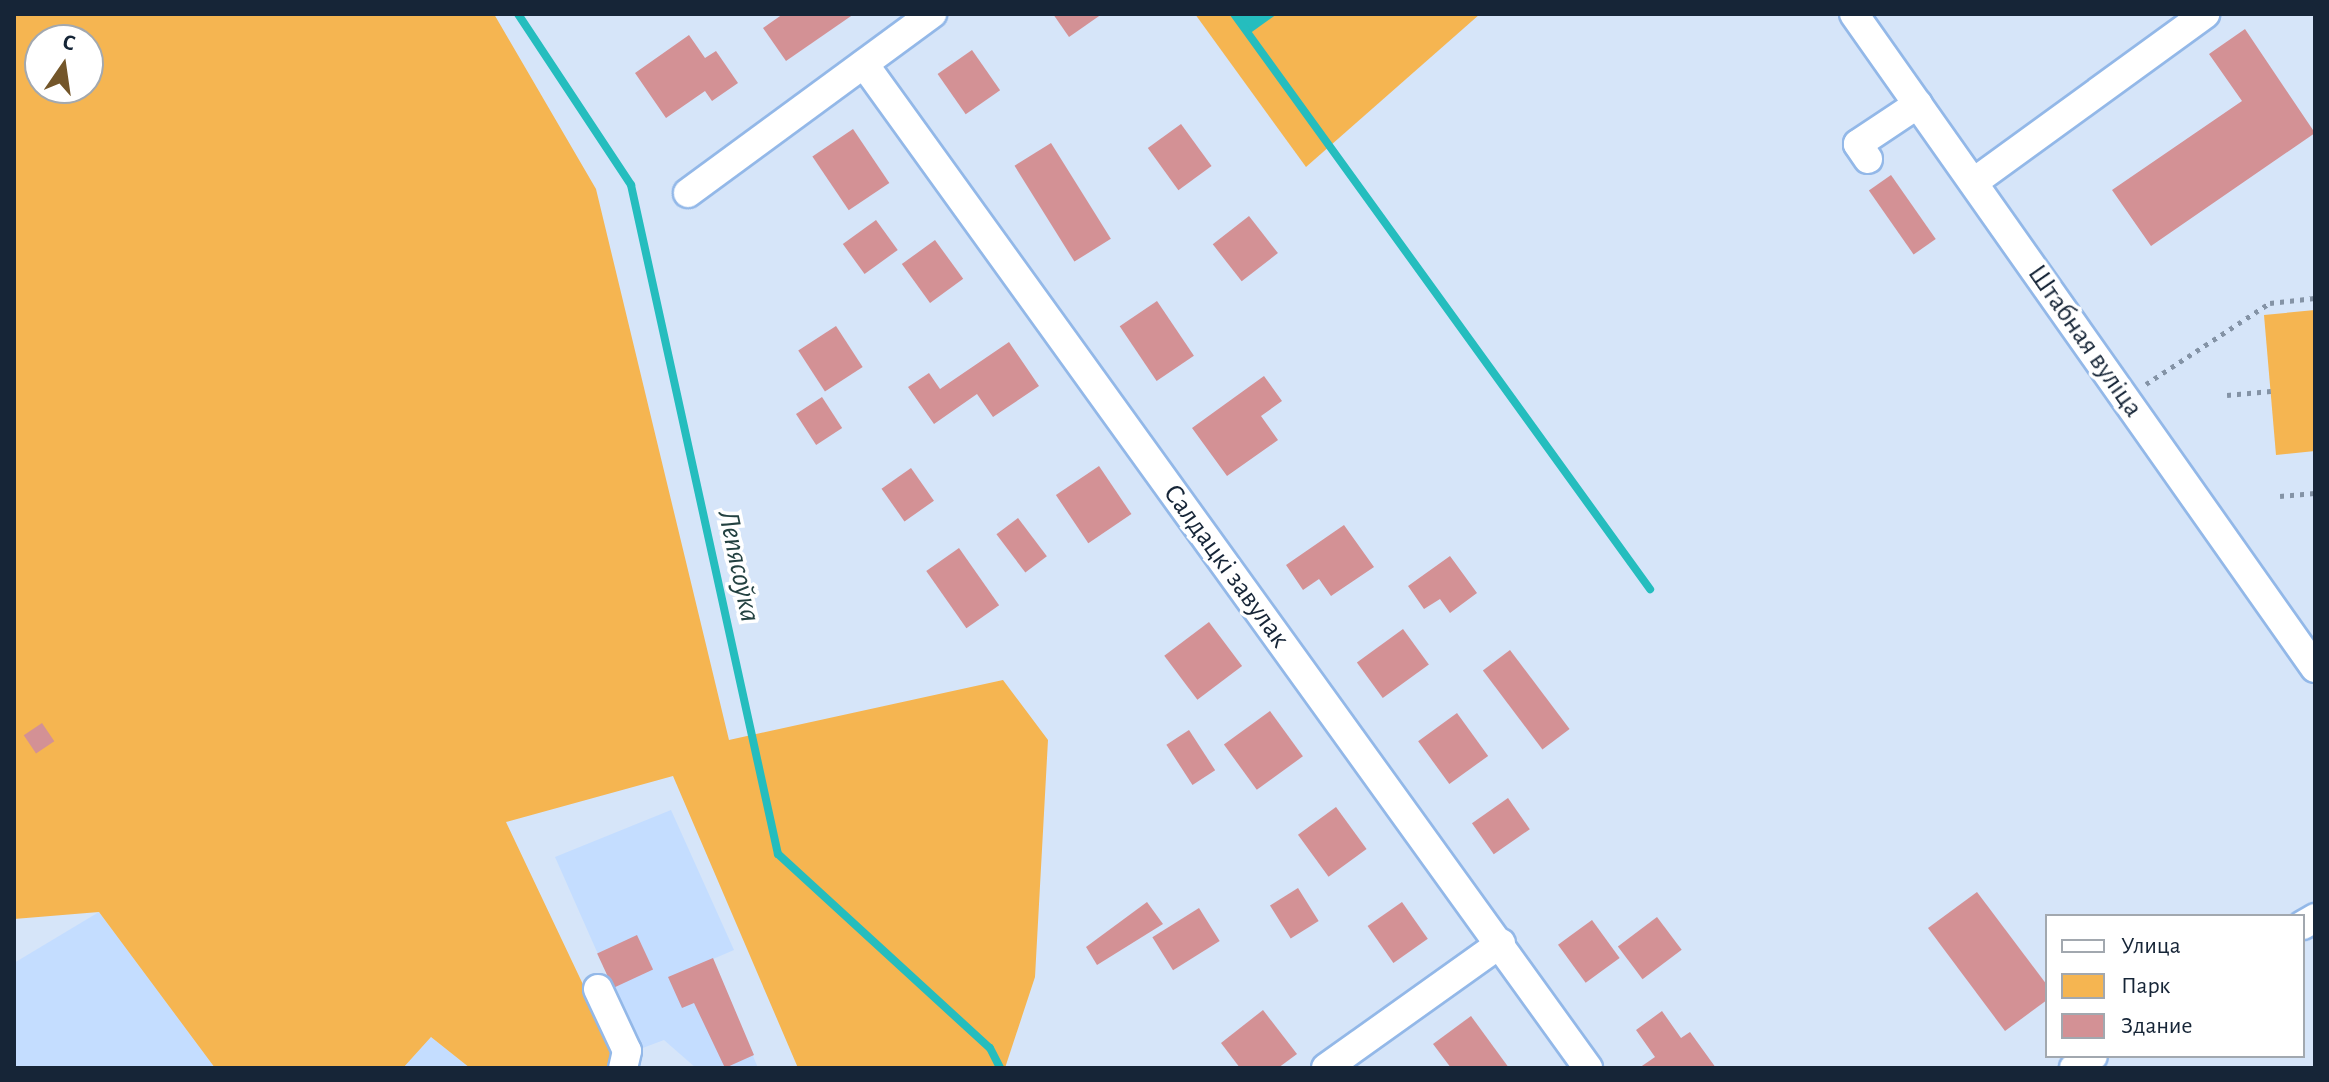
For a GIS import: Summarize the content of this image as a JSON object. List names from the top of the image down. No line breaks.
{"streets":{"street":["Штабная вуліца","Салдацкі завулак"]},"water":["Лепясоўка"],"legend":["Улица","Парк","Здание"],"north":"top"}
